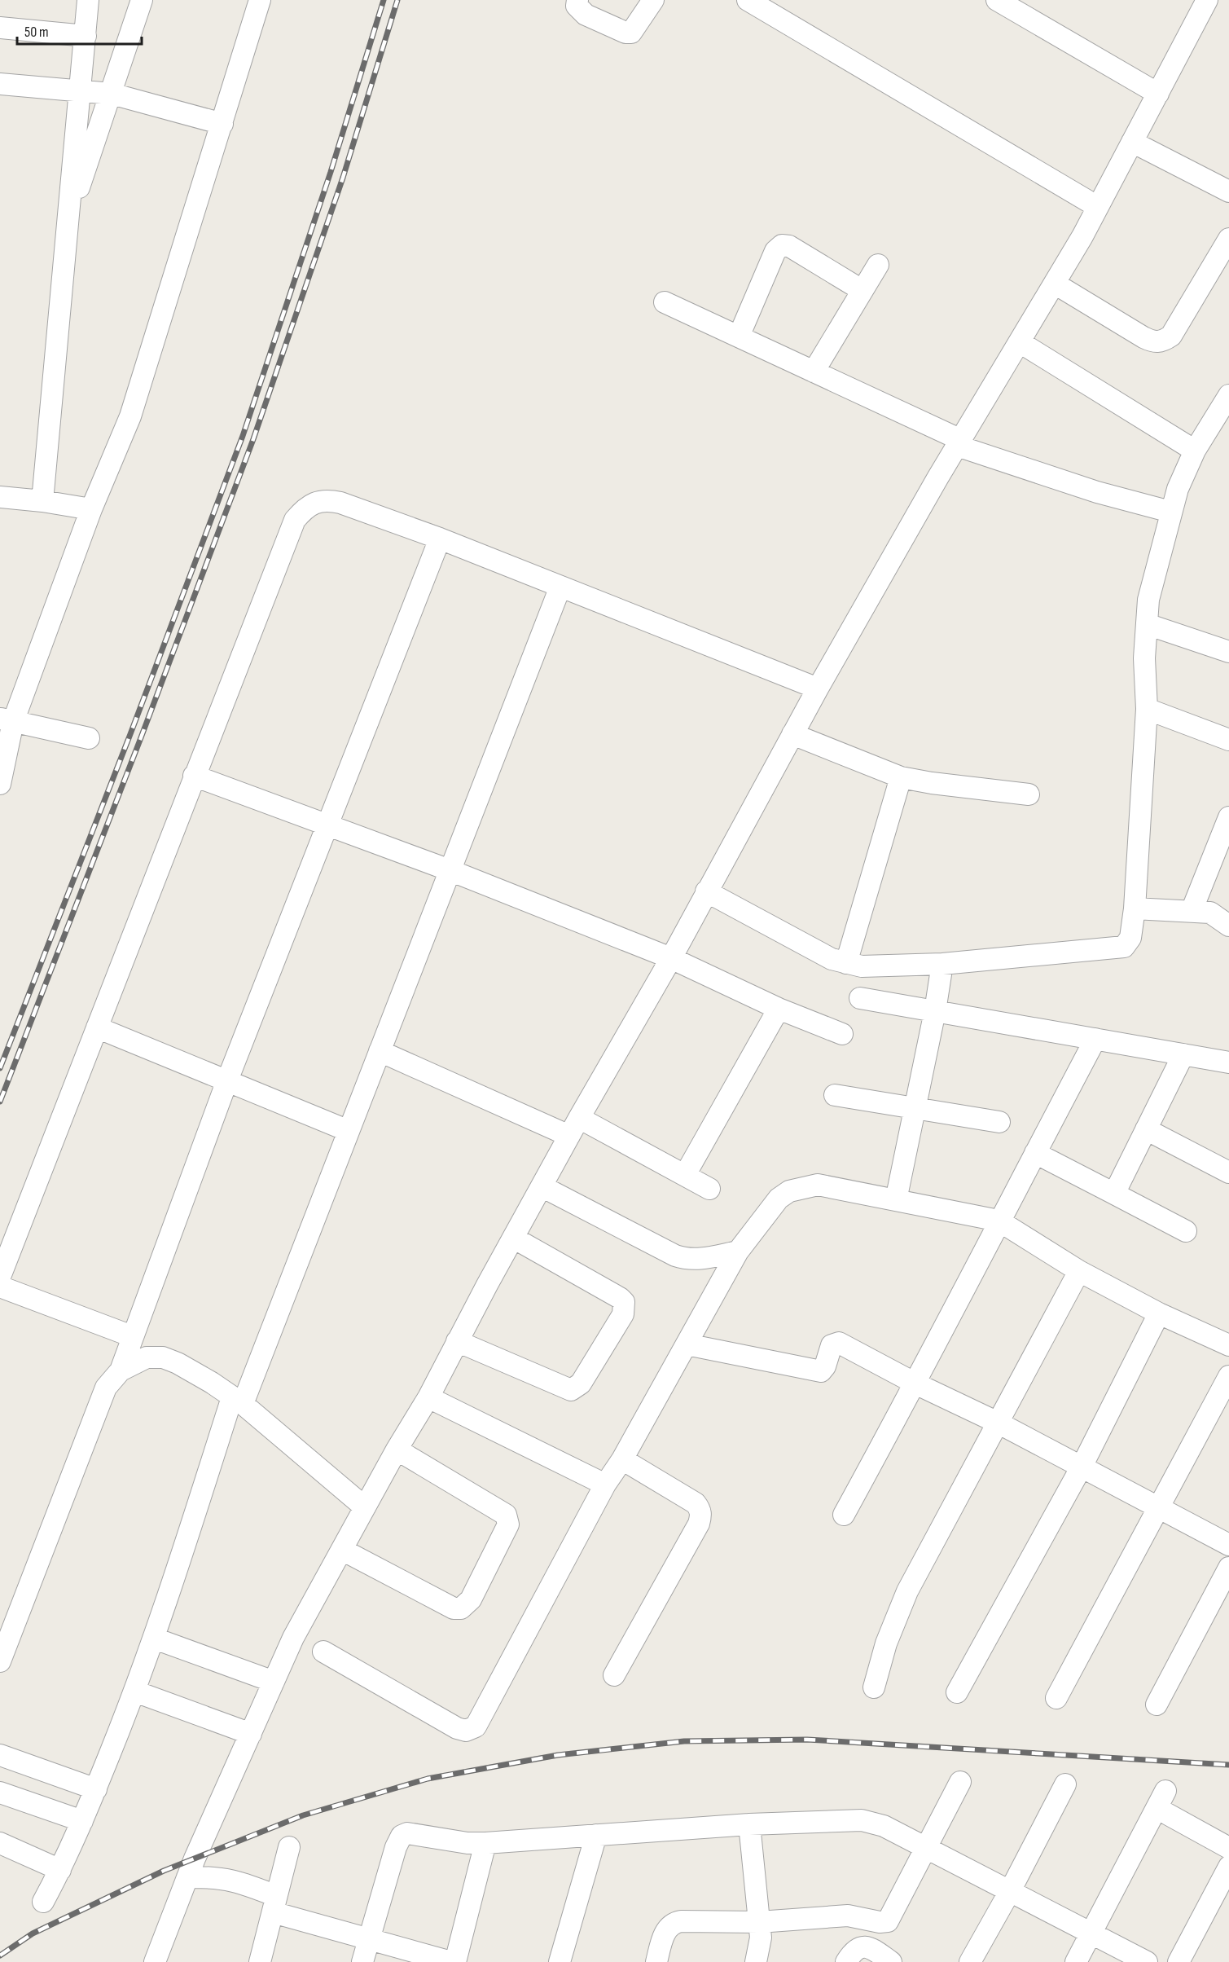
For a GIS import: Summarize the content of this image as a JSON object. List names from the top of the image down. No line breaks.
{"scale_bar":"50 m"}
